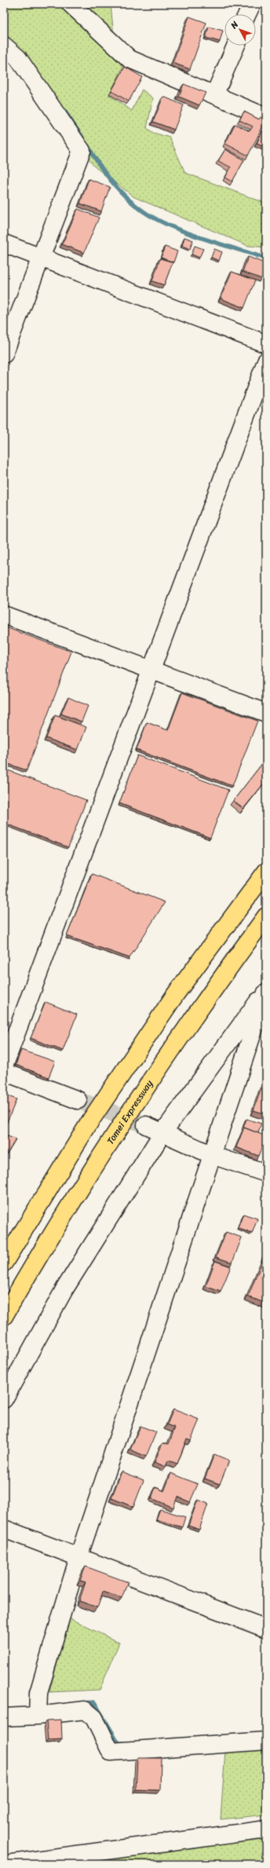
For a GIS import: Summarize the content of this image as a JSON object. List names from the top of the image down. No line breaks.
{"streets":{"highway":["Tomei Expressway"]},"north":"top left"}
